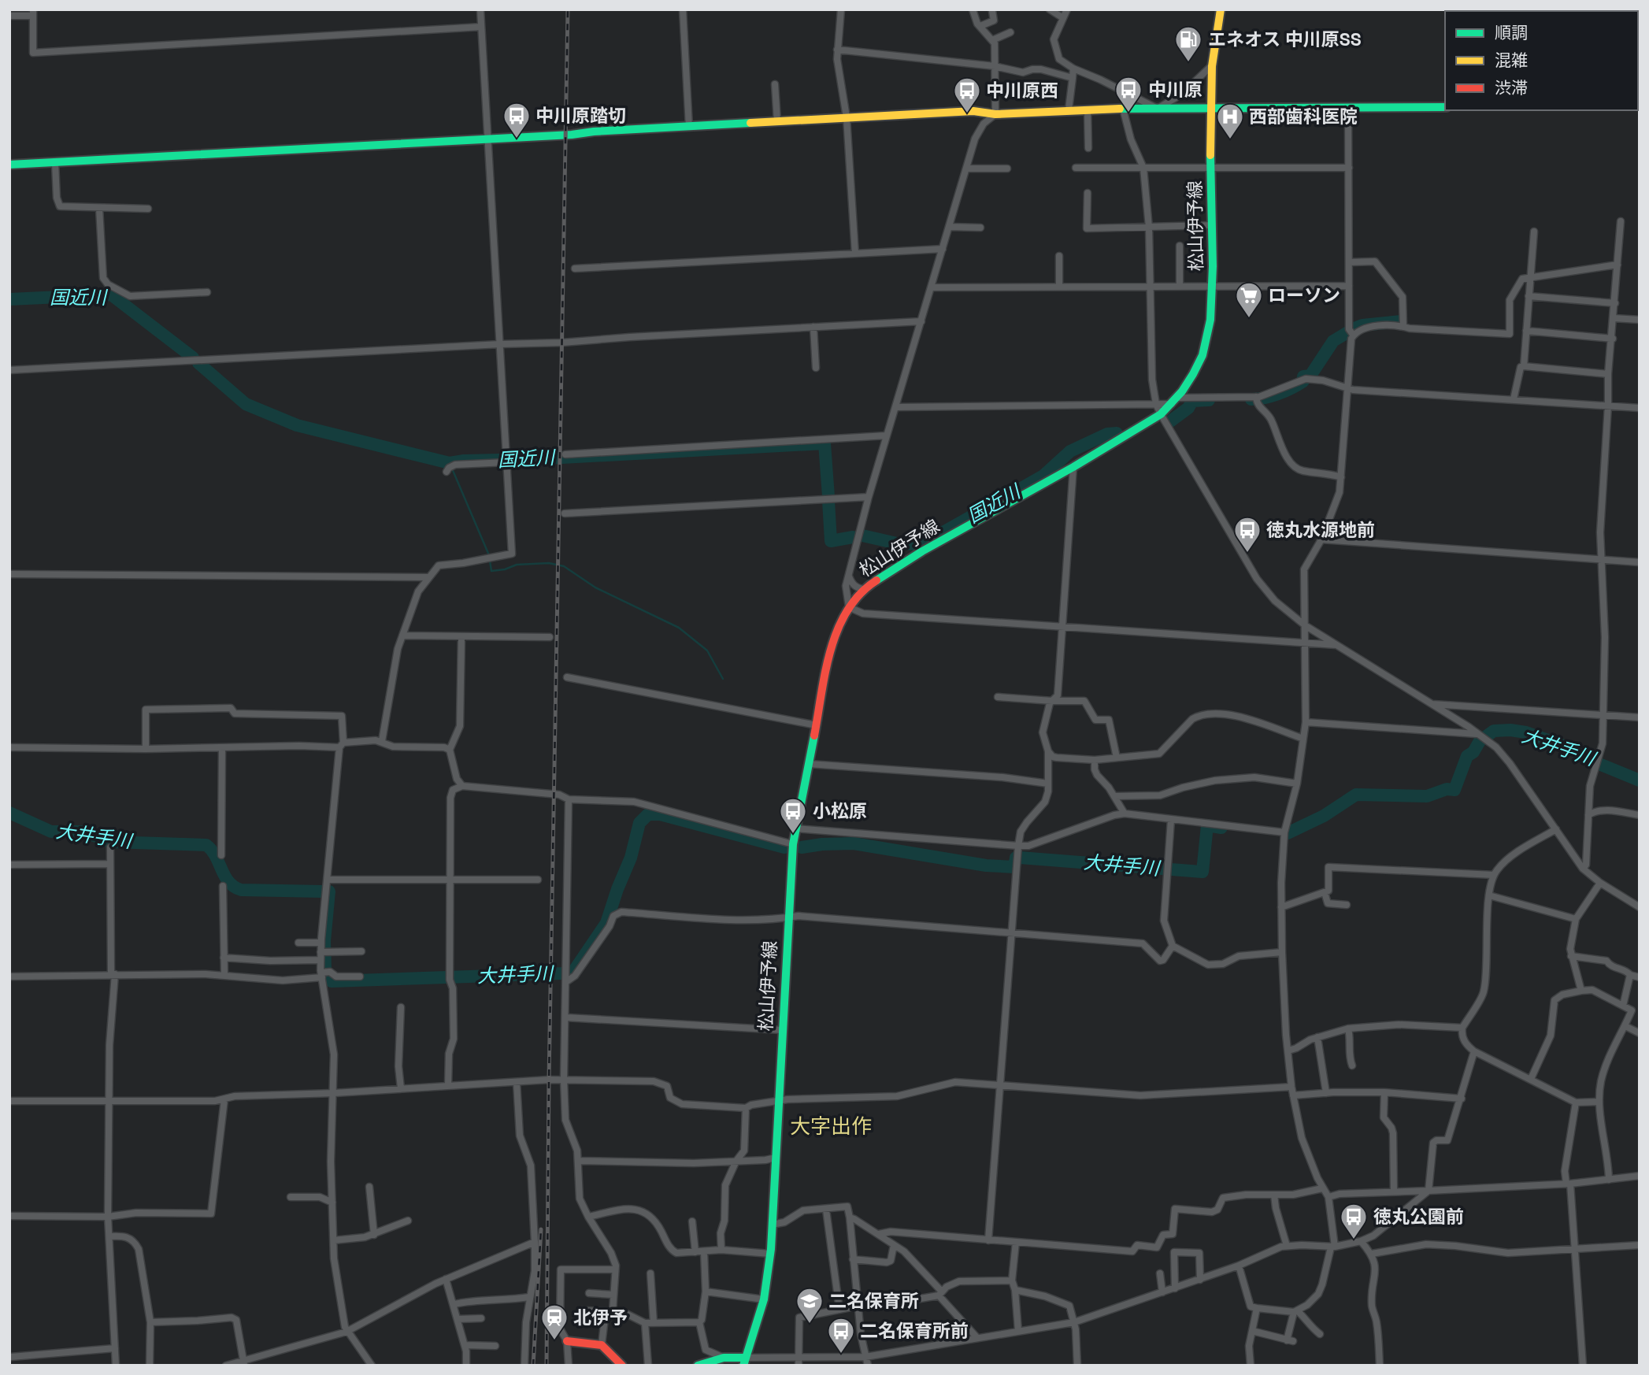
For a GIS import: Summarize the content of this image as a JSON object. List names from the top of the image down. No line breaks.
{"streets":{"main road":["松山伊予線"]},"districts":["大字出作"],"water":["国近川","大井手川"],"places":{"fuel station":["エネオス 中川原SS"],"bus stop":["中川原","中川原西","中川原踏切","徳丸水源地前","小松原","徳丸公園前","二名保育所前"],"hospital":["西部歯科医院"],"supermarket":["ローソン"],"school or university":["二名保育所"],"station":["北伊予"]},"legend":["順調","混雑","渋滞"]}
